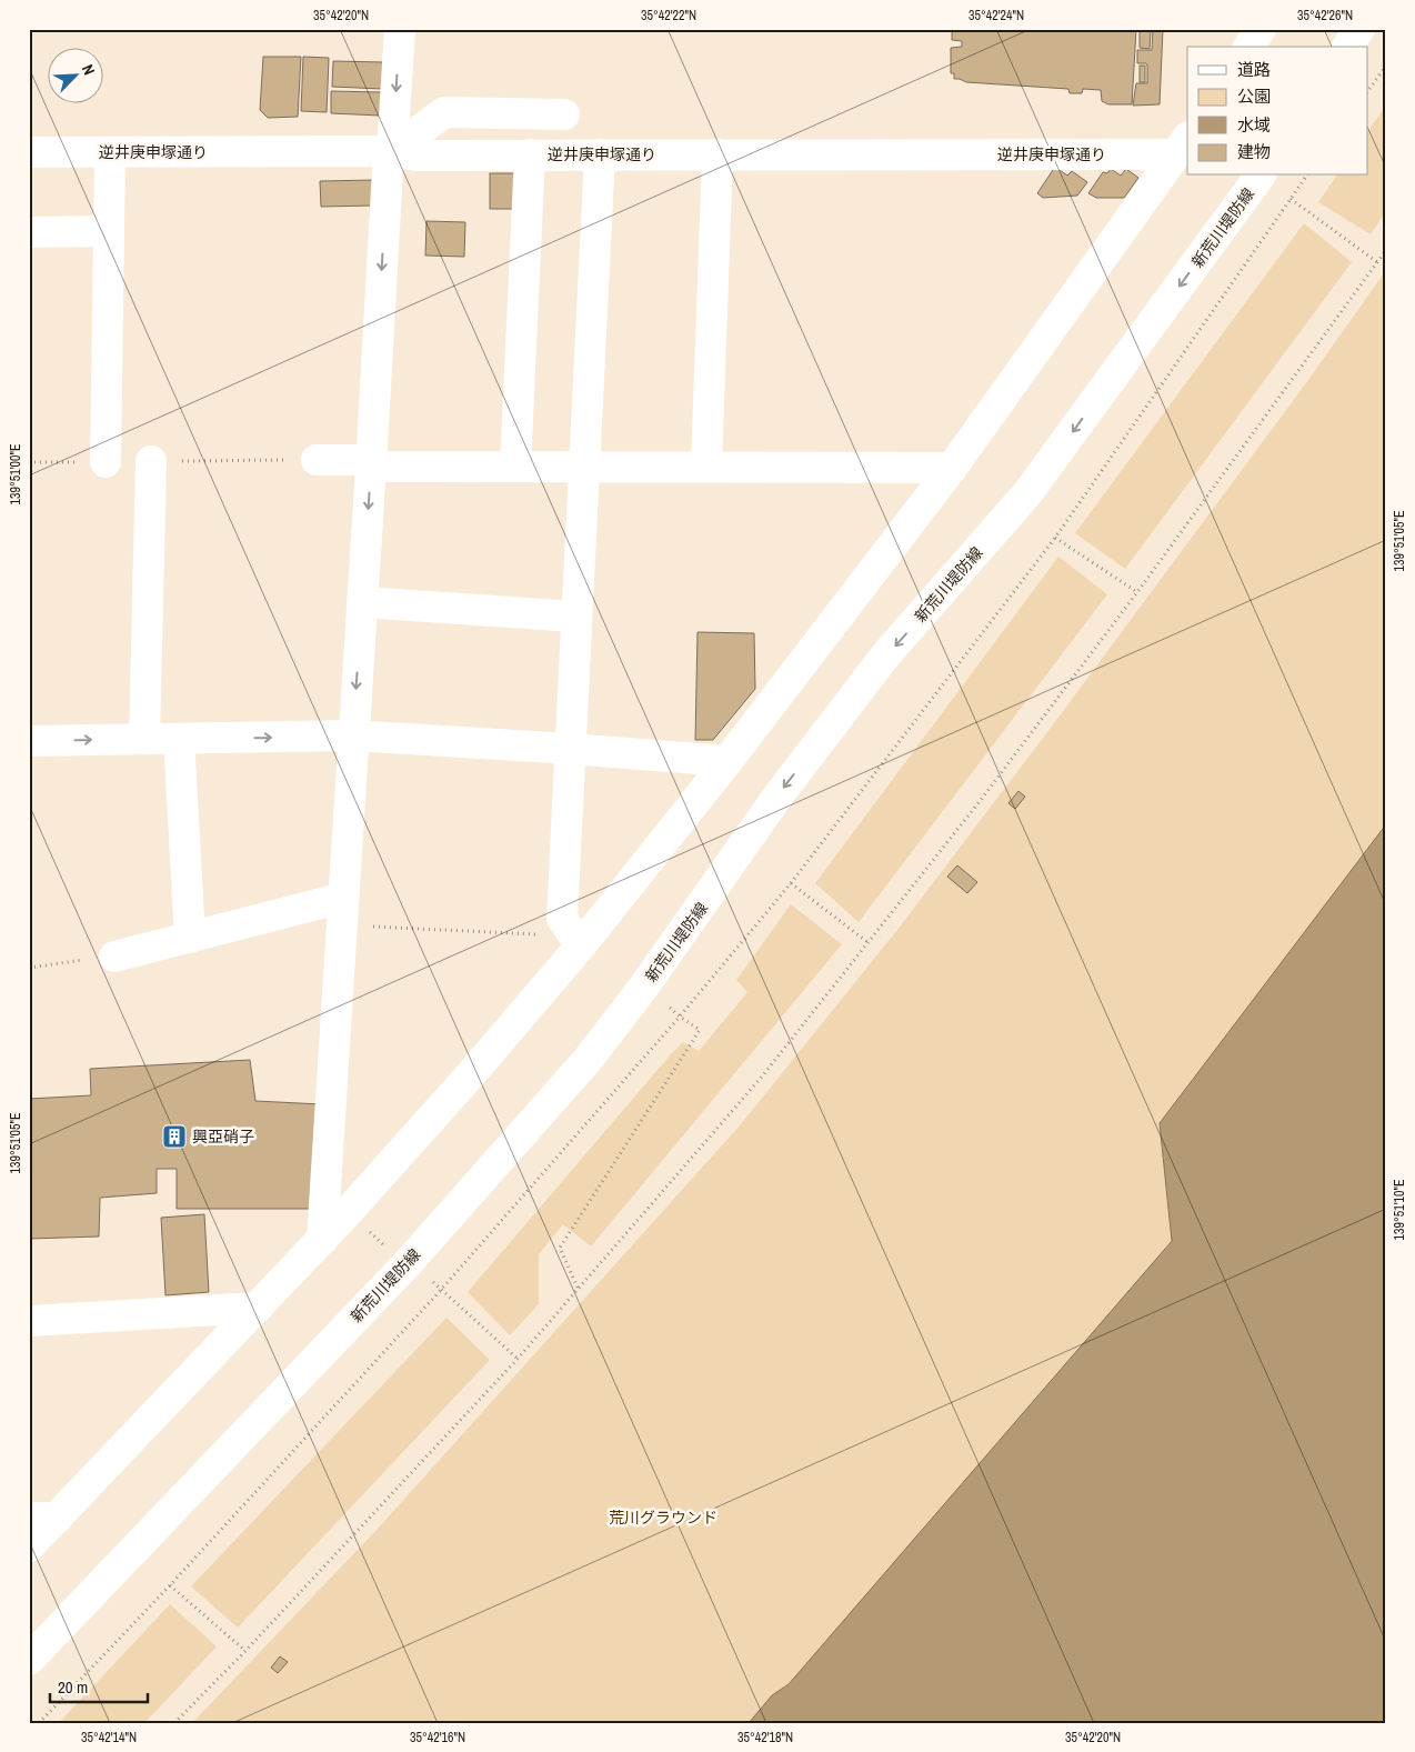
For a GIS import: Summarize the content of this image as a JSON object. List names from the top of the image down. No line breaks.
{"streets":{"street":["逆井庚申塚通り","新荒川堤防線"]},"parks":["荒川グラウンド"],"places":{"building":["興亞硝子"]},"legend":["道路","公園","水域","建物"],"scale_bar":"20 m","north":"top right","coordinates":["35°42'20\"N","35°42'22\"N","35°42'24\"N","35°42'26\"N","139°51'00\"E","139°51'05\"E","139°51'10\"E","35°42'14\"N","35°42'16\"N","35°42'18\"N"]}
